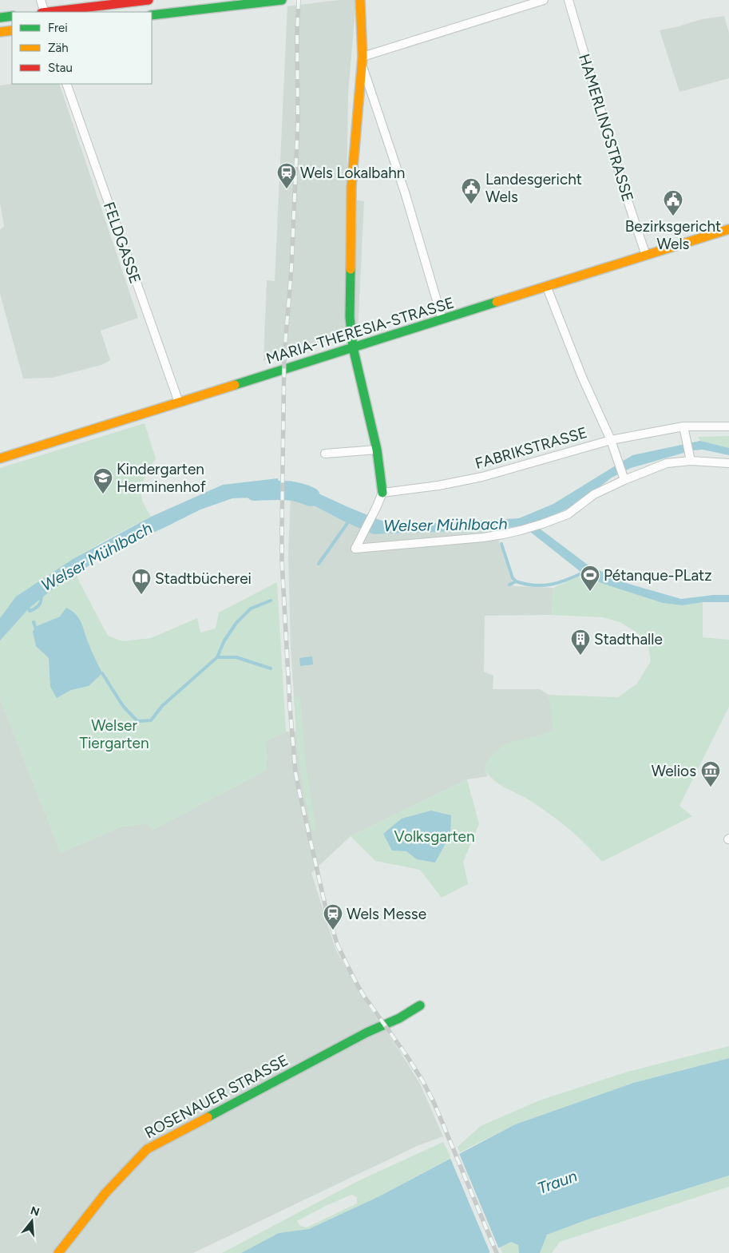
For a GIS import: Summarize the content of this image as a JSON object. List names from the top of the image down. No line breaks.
{"streets":{"main road":["MARIA-THERESIA-STRASSE","ROSENAUER STRASSE"],"street":["HAMERLINGSTRASSE","FELDGASSE","FABRIKSTRASSE"]},"crossings":[["HAMERLINGSTRASSE","MARIA-THERESIA-STRASSE"],["FELDGASSE","MARIA-THERESIA-STRASSE"]],"water":["Welser Mühlbach","Traun"],"parks":["Welser Tiergarten","Volksgarten"],"places":{"station":["Wels Lokalbahn","Wels Messe"],"public building":["Landesgericht Wels","Bezirksgericht Wels"],"school or university":["Kindergarten Herminenhof"],"sports":["Pétanque-PLatz"],"library":["Stadtbücherei"],"building":["Stadthalle"],"museum":["Welios"]},"legend":["Frei","Zäh","Stau"],"north":"top"}
